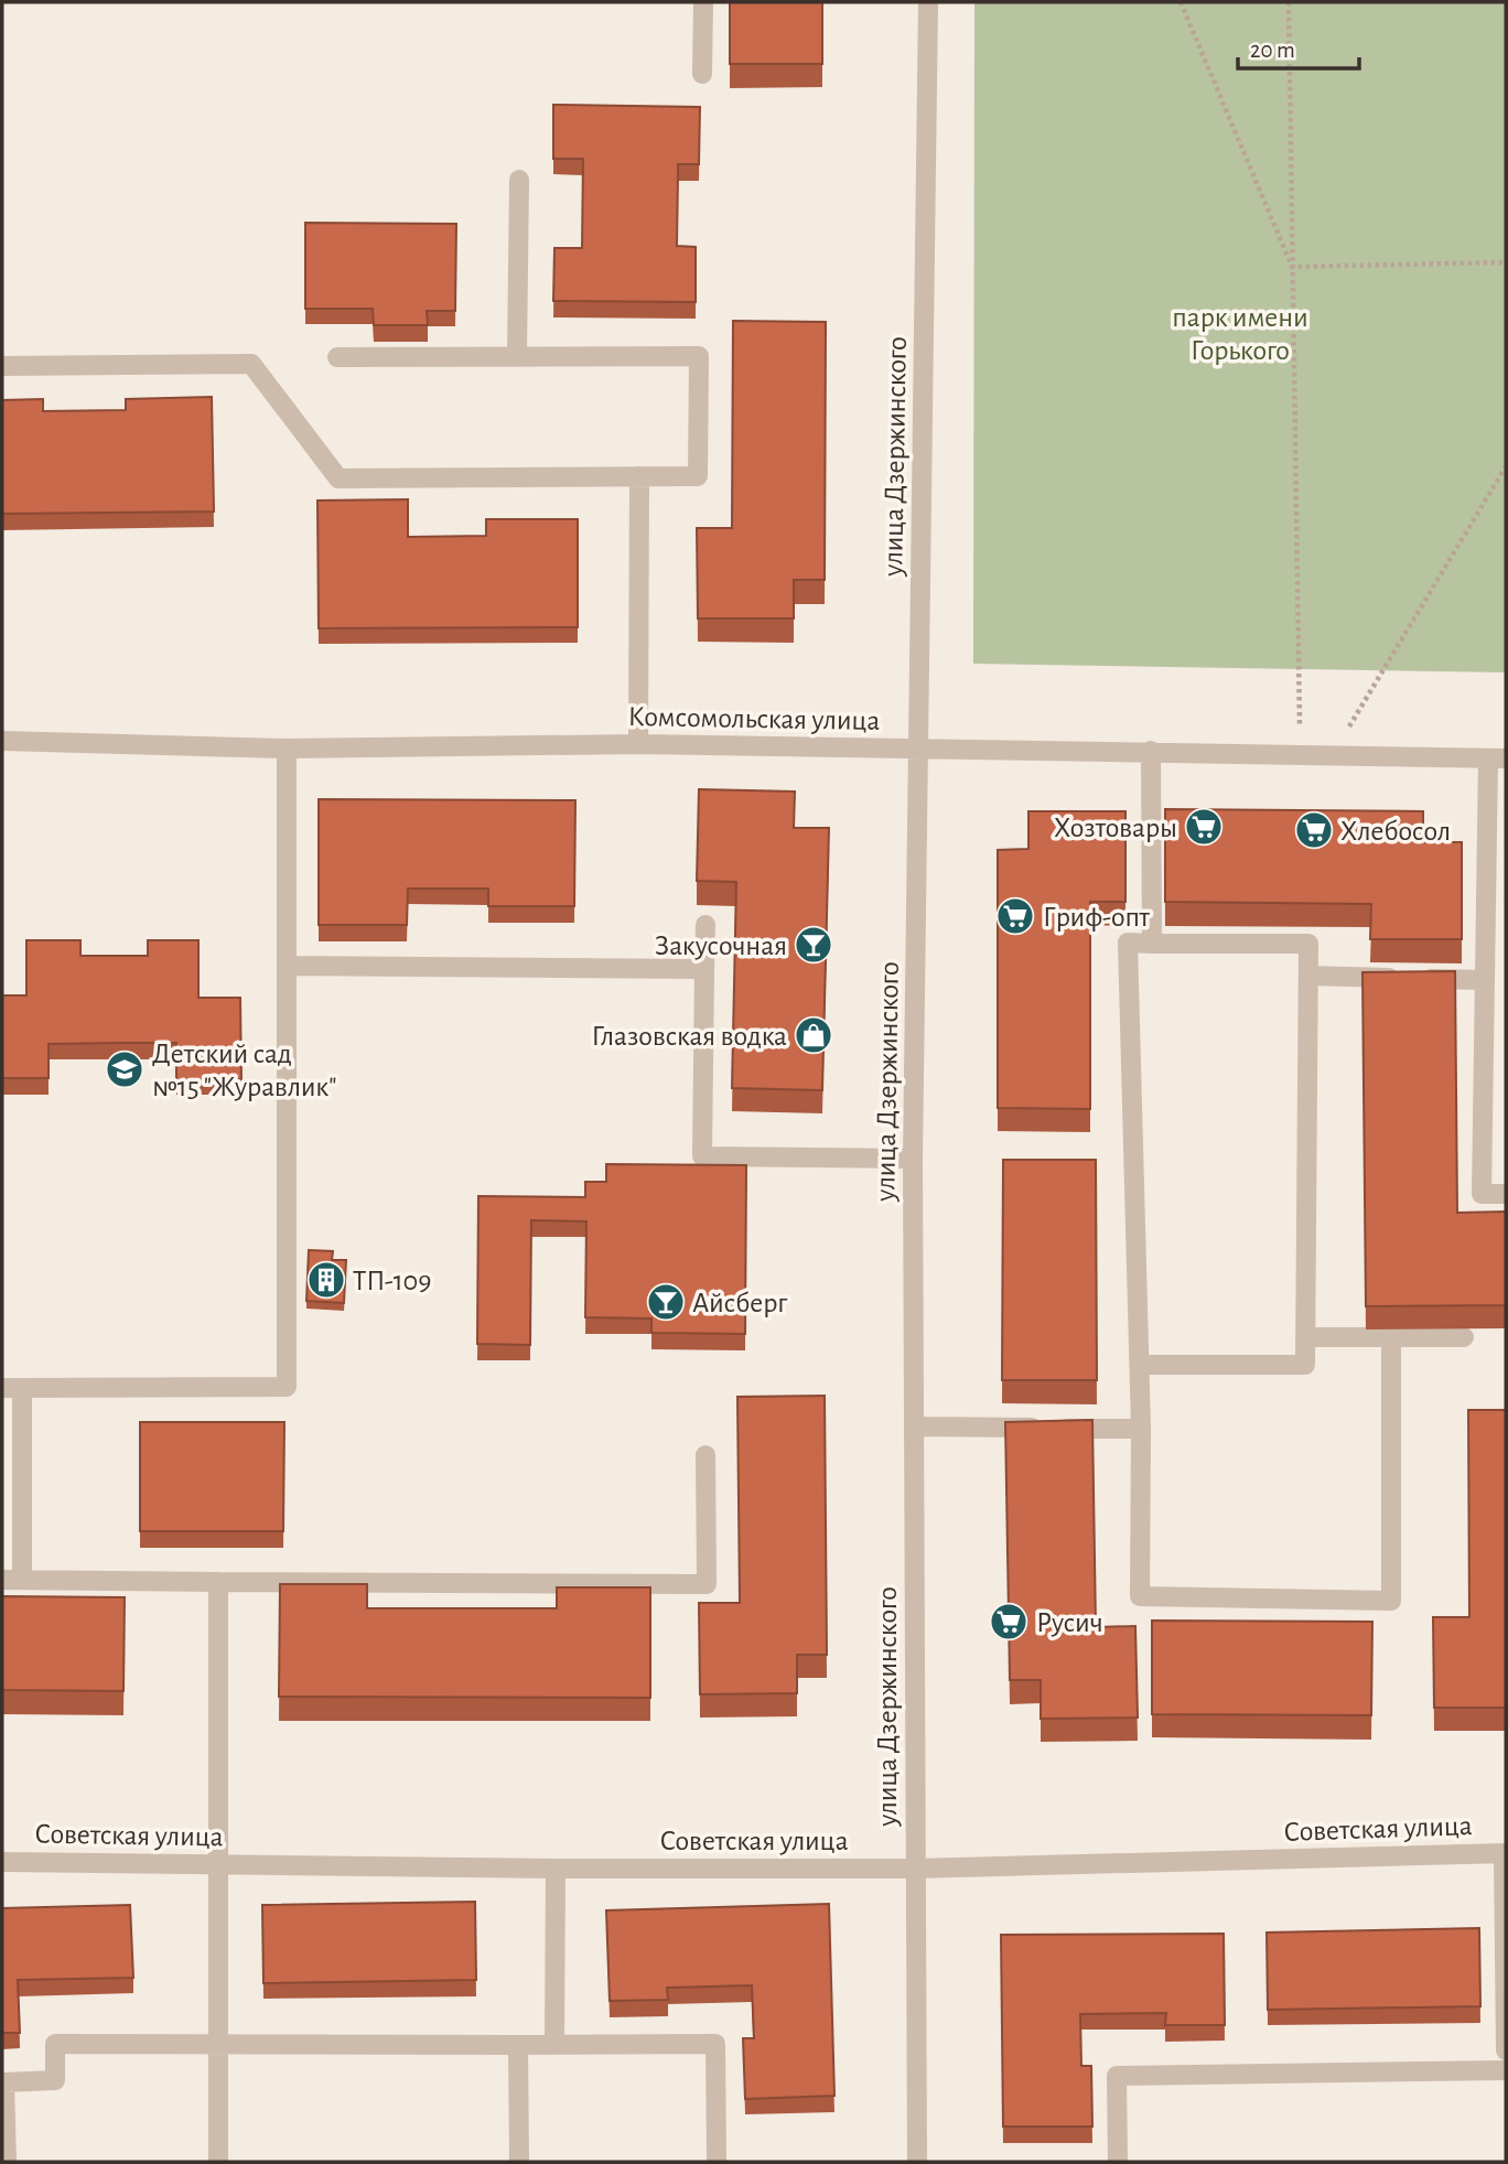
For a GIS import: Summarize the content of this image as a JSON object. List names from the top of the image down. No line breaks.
{"streets":{"street":["улица Дзержинского","Комсомольская улица","Советская улица"]},"crossings":[["улица Дзержинского","Комсомольская улица"],["улица Дзержинского","Советская улица"]],"parks":["парк имени Горького"],"places":{"supermarket":["Хозтовары","Хлебосол","Гриф-опт","Русич"],"bar":["Закусочная","Айсберг"],"shop":["Глазовская водка"],"school or university":["Детский сад №15 \"Журавлик\""],"building":["ТП-109"]},"scale_bar":"20 m"}
